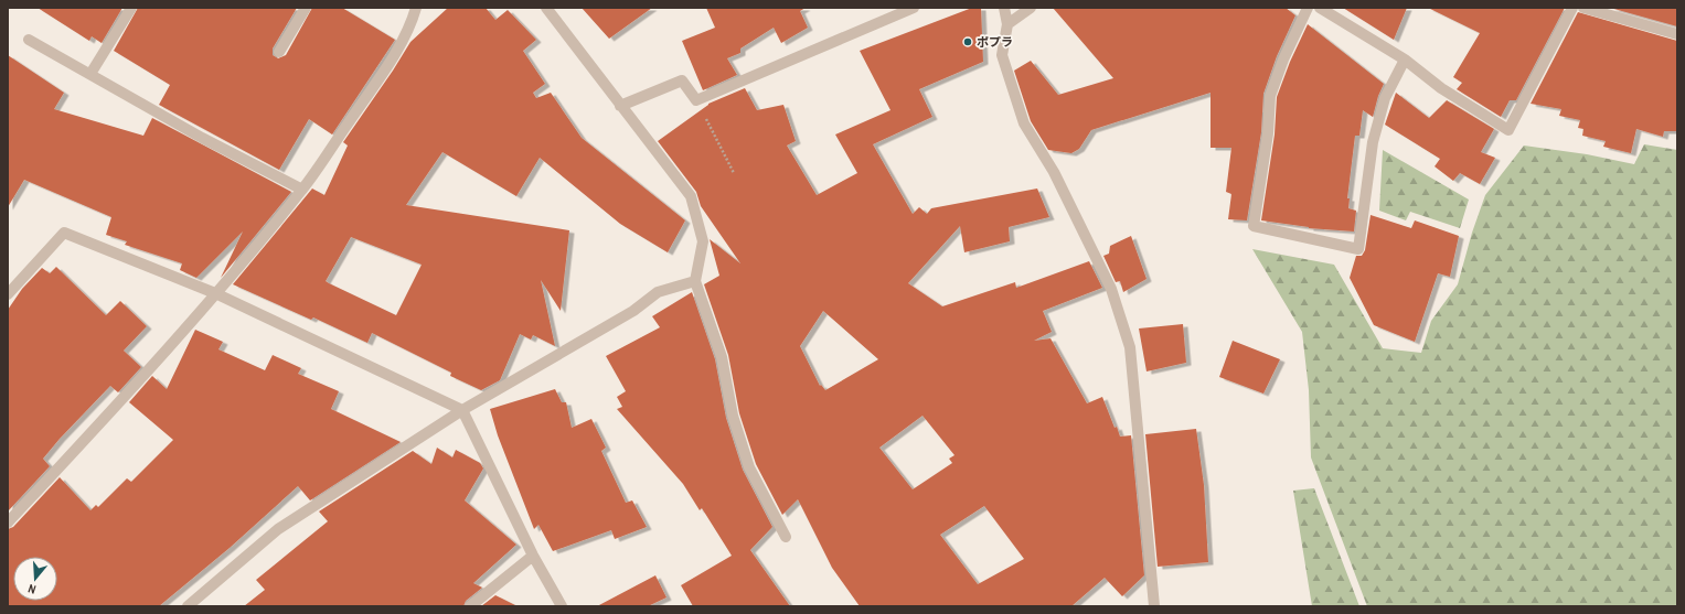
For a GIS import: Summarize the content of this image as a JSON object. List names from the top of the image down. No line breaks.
{"places":["ポプラ"],"north":"bottom"}
